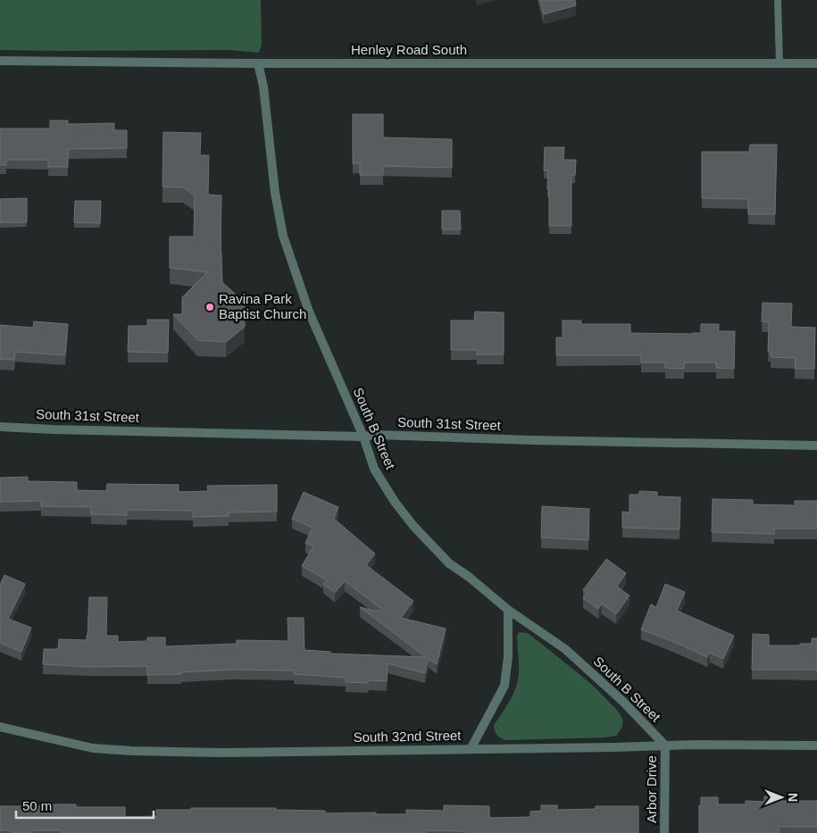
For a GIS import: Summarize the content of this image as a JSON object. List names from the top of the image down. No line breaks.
{"streets":{"street":["Henley Road South","South 31st Street","South B Street","South 32nd Street","Arbor Drive"]},"crossings":[["Henley Road South","South B Street"],["South 31st Street","South B Street"],["South B Street","South 32nd Street"],["South B Street","Arbor Drive"],["South 32nd Street","Arbor Drive"]],"places":["Ravina Park Baptist Church"],"scale_bar":"50 m","north":"right"}
